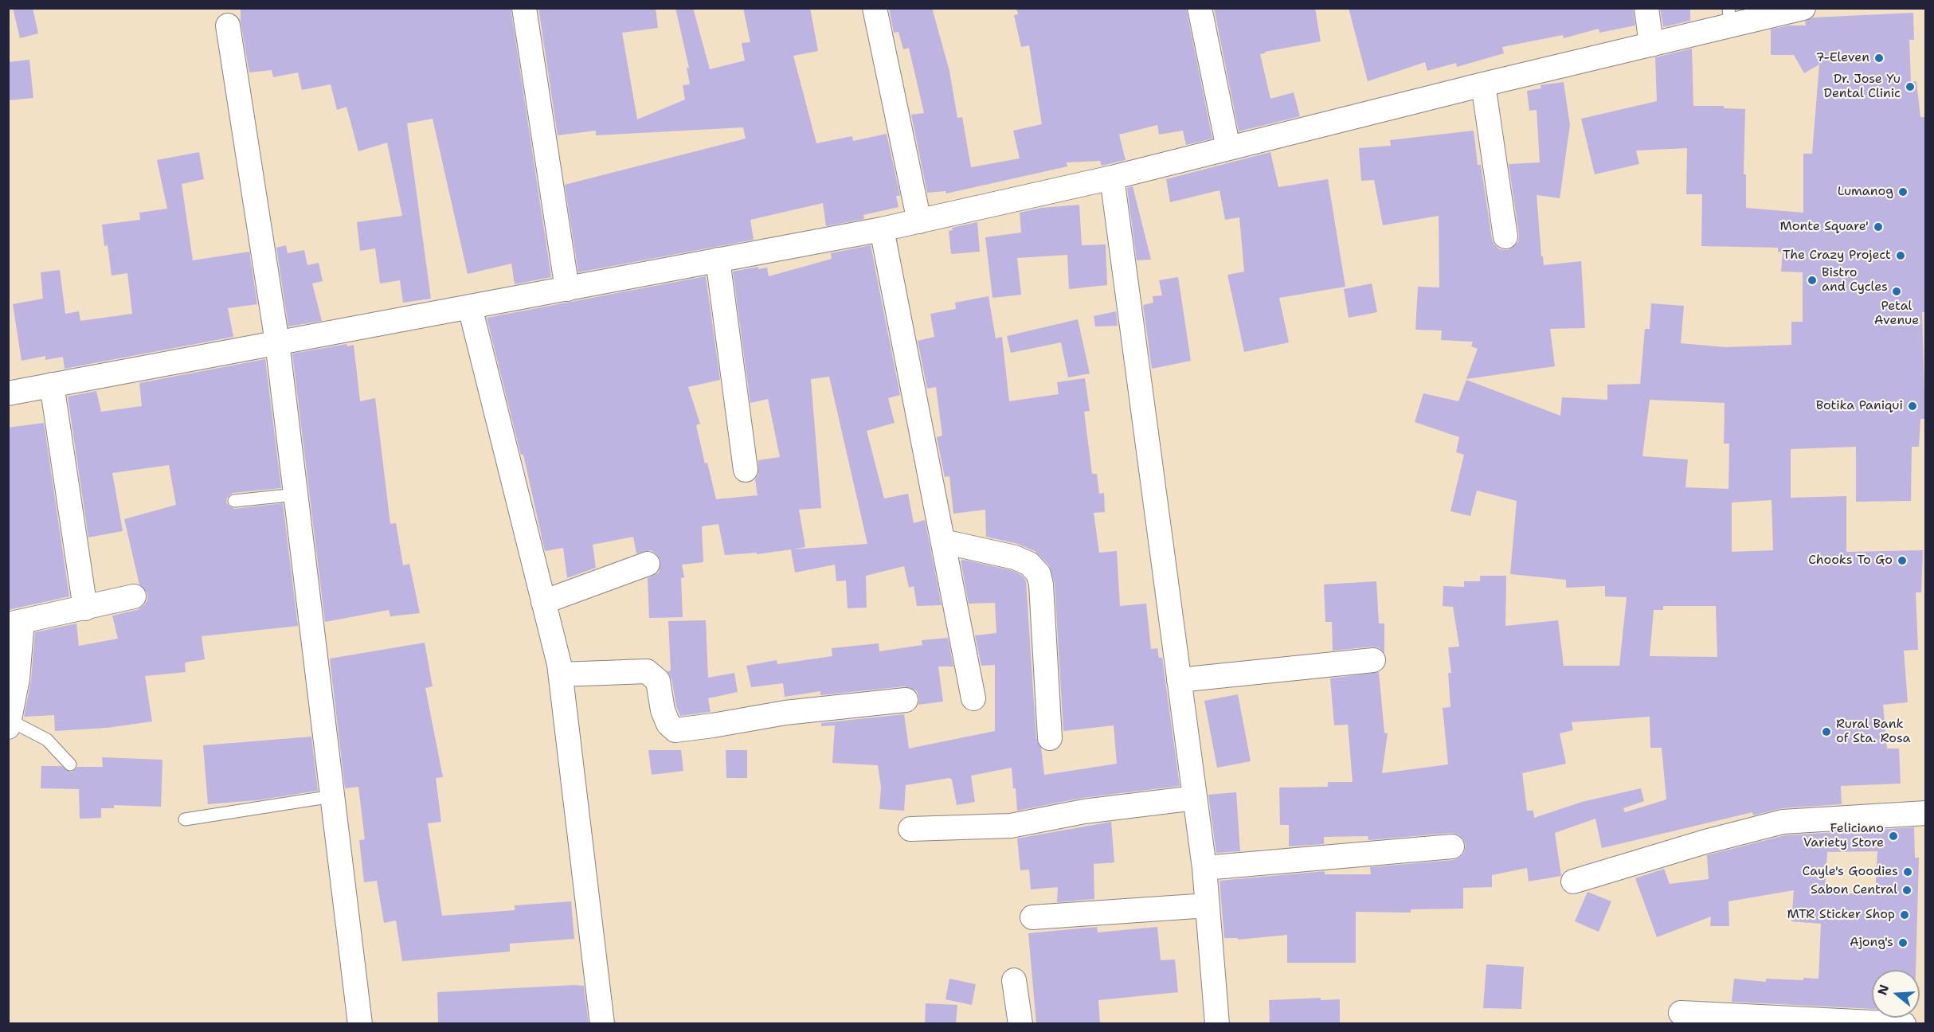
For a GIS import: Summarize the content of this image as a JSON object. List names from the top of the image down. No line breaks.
{"places":["7-Eleven","Dr. Jose Yu Dental Clinic","Lumanog","Monte Square'","The Crazy Project","Bistro and Cycles","Petal Avenue","Botika Paniqui","Chooks To Go","Rural Bank of Sta. Rosa","Feliciano Variety Store","Cayle's Goodies","Sabon Central","MTR Sticker Shop","Ajong's"],"north":"left"}
